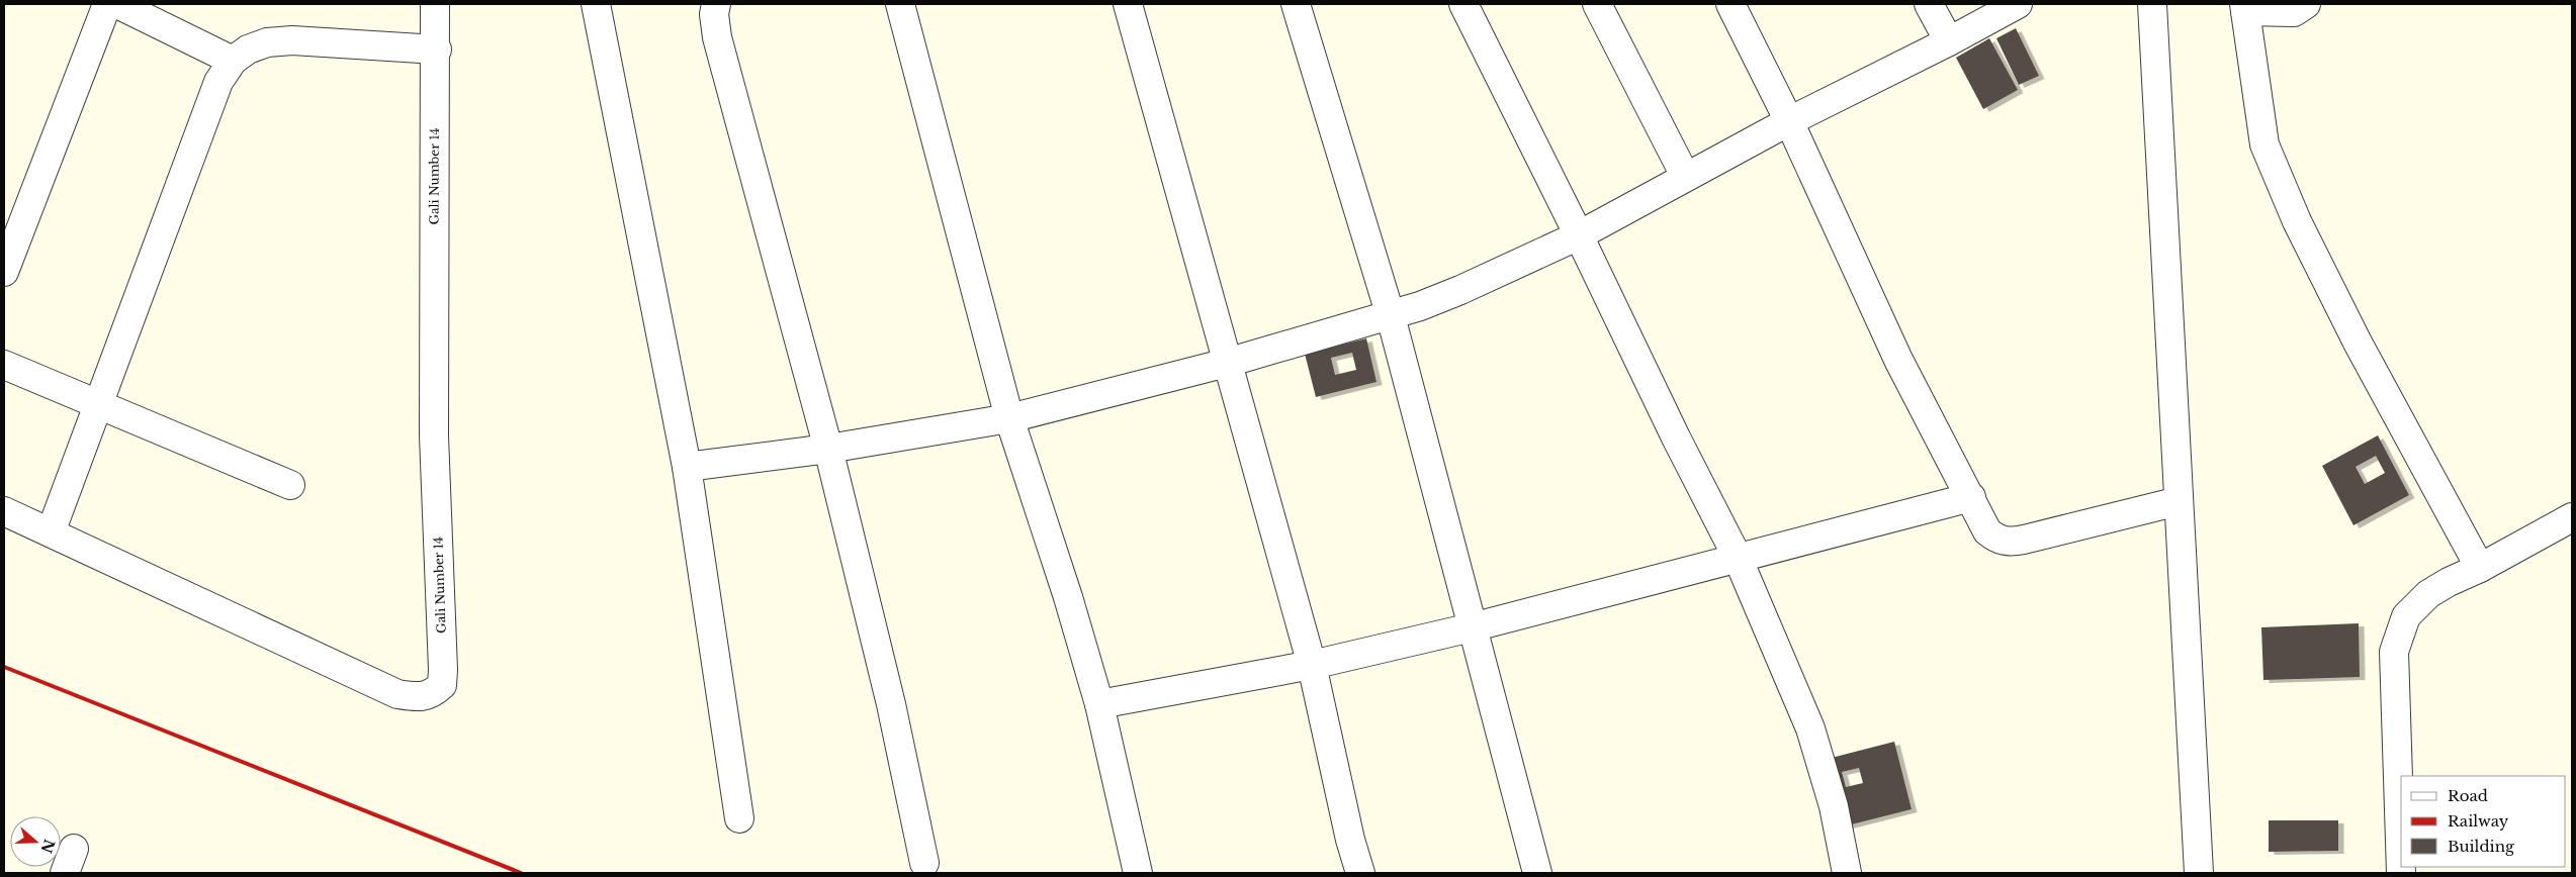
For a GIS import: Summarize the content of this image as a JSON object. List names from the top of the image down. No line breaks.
{"streets":{"street":["Gali Number 14"]},"legend":["Road","Railway","Building"],"north":"right"}
